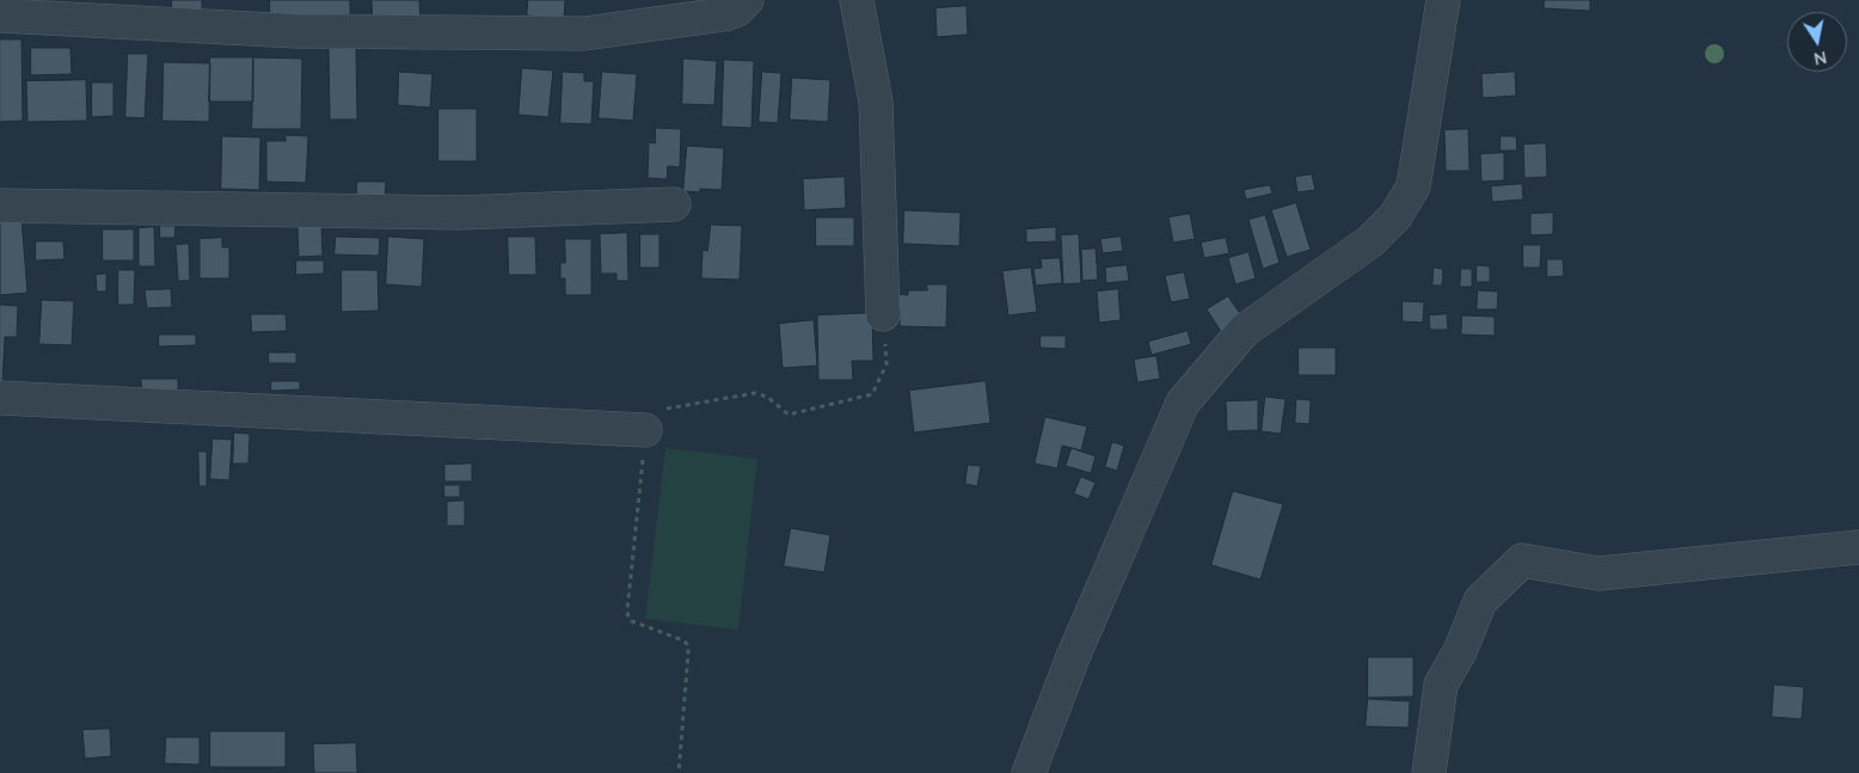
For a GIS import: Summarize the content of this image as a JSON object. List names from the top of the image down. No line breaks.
{"north":"bottom"}
